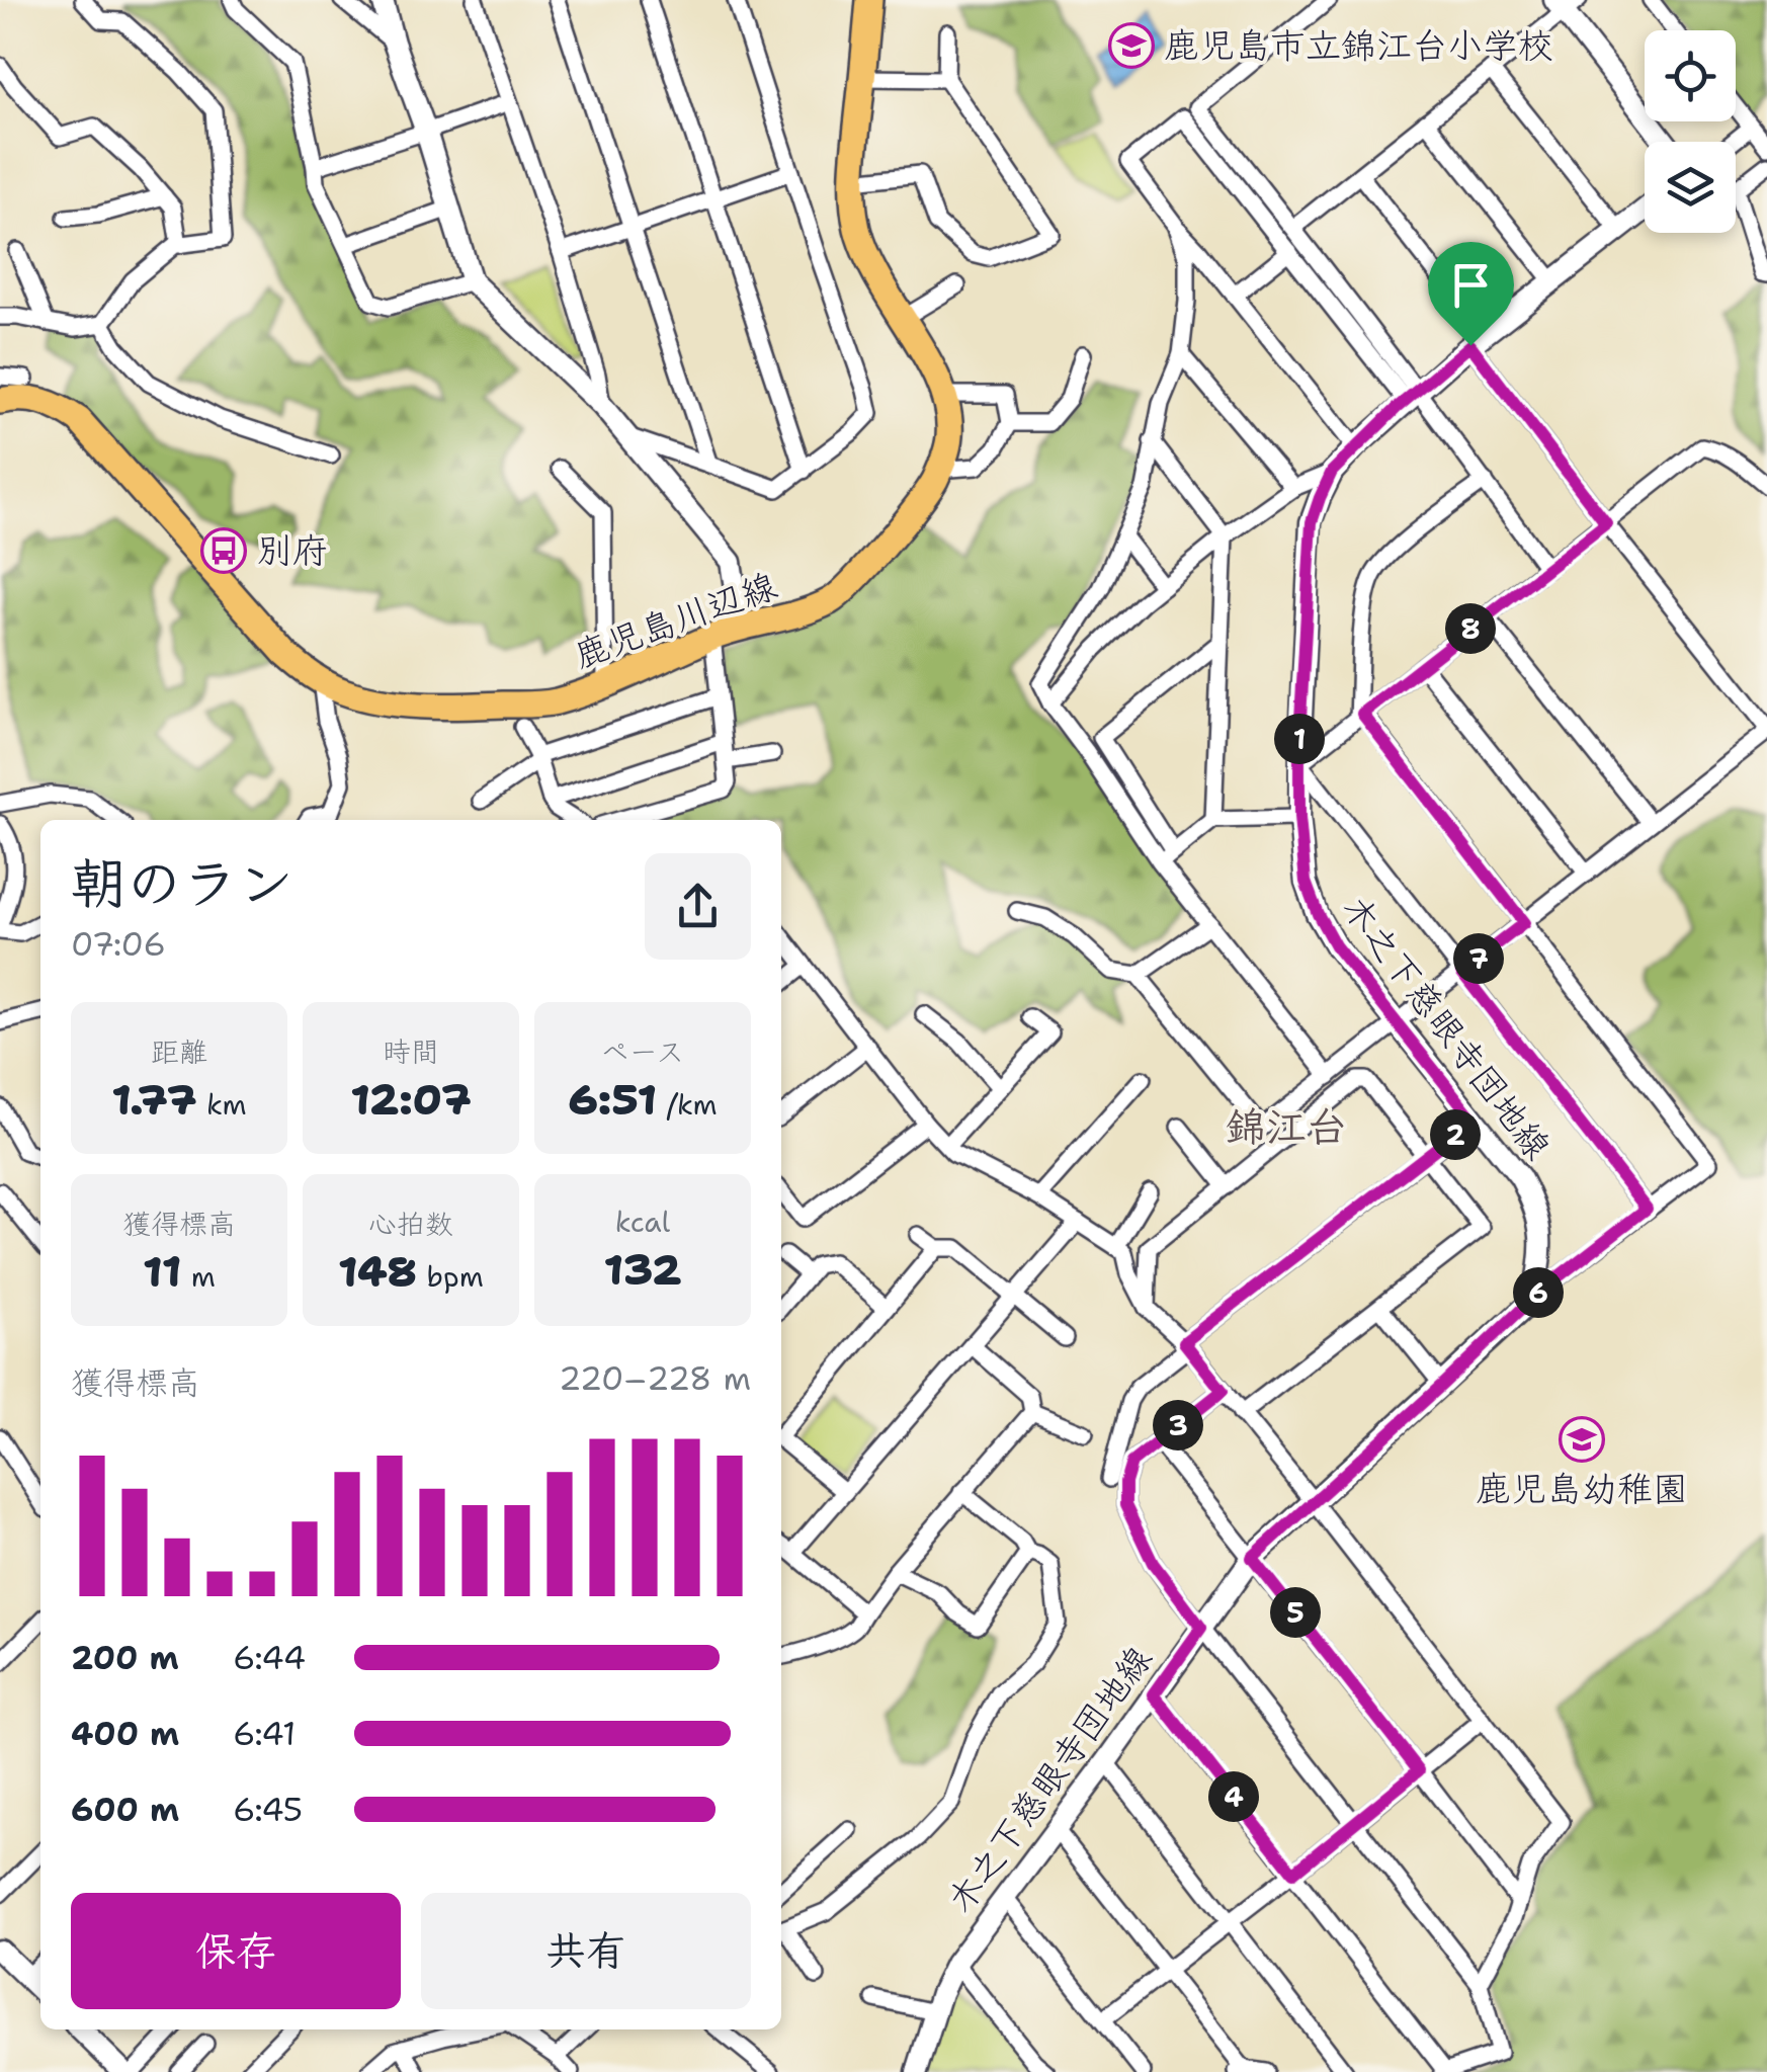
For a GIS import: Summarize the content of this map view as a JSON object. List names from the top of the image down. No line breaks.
{"streets":{"main road":["鹿児島川辺線"],"street":["木之下慈眼寺団地線"]},"districts":["錦江台"],"places":{"school or university":["鹿児島市立錦江台小学校","鹿児島幼稚園"],"bus stop":["別府"]},"page":{"pins":["8","1","7","2","6","3","5","4"],"heading":["朝のラン","07:06"],"stats":[["距離","1.77 km"],["時間","12:07"],["ペース","6:51 /km"],["獲得標高","11 m"],["心拍数","148 bpm"],["kcal","132"]],"chart":["獲得標高","220–228 m"],"list":[{"name":"200 m","note":"6:44"},{"name":"400 m","note":"6:41"},{"name":"600 m","note":"6:45"}],"buttons":["保存","共有"]}}
